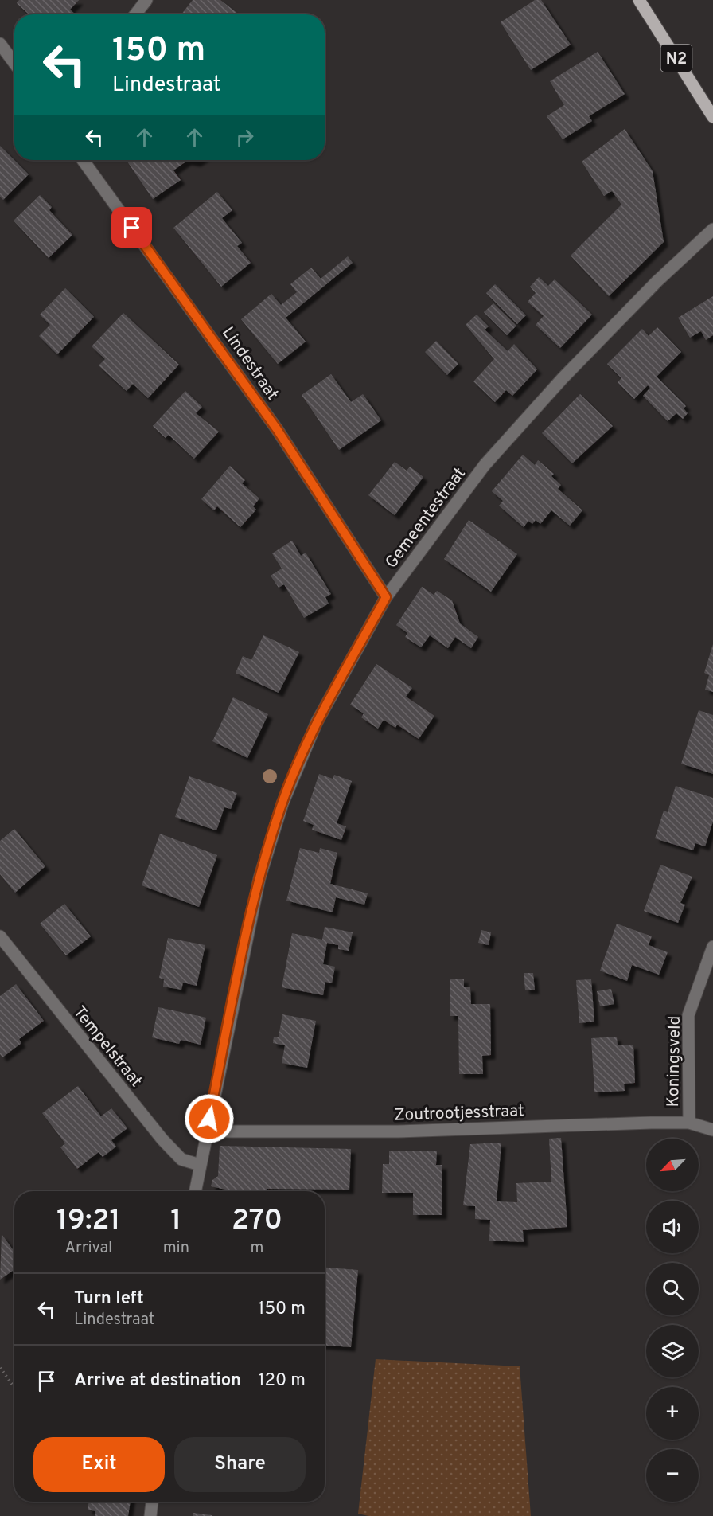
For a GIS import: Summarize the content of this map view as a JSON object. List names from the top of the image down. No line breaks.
{"streets":{"main road":["N2"],"street":["Lindestraat","Gemeentestraat","Tempelstraat","Koningsveld","Zoutrootjesstraat"]},"crossings":[["Lindestraat","Gemeentestraat"],["Gemeentestraat","Tempelstraat"],["Gemeentestraat","Zoutrootjesstraat"],["Koningsveld","Zoutrootjesstraat"]],"north":"bottom left","page":{"turn":["150 m","Lindestraat"],"map_buttons":["+","−"],"eta":["19:21","Arrival","1","min","270","m"],"list":[{"name":"Turn left","note":"Lindestraat","value":"150 m"},{"name":"Arrive at destination","value":"120 m"}],"buttons":["Exit","Share"]}}
